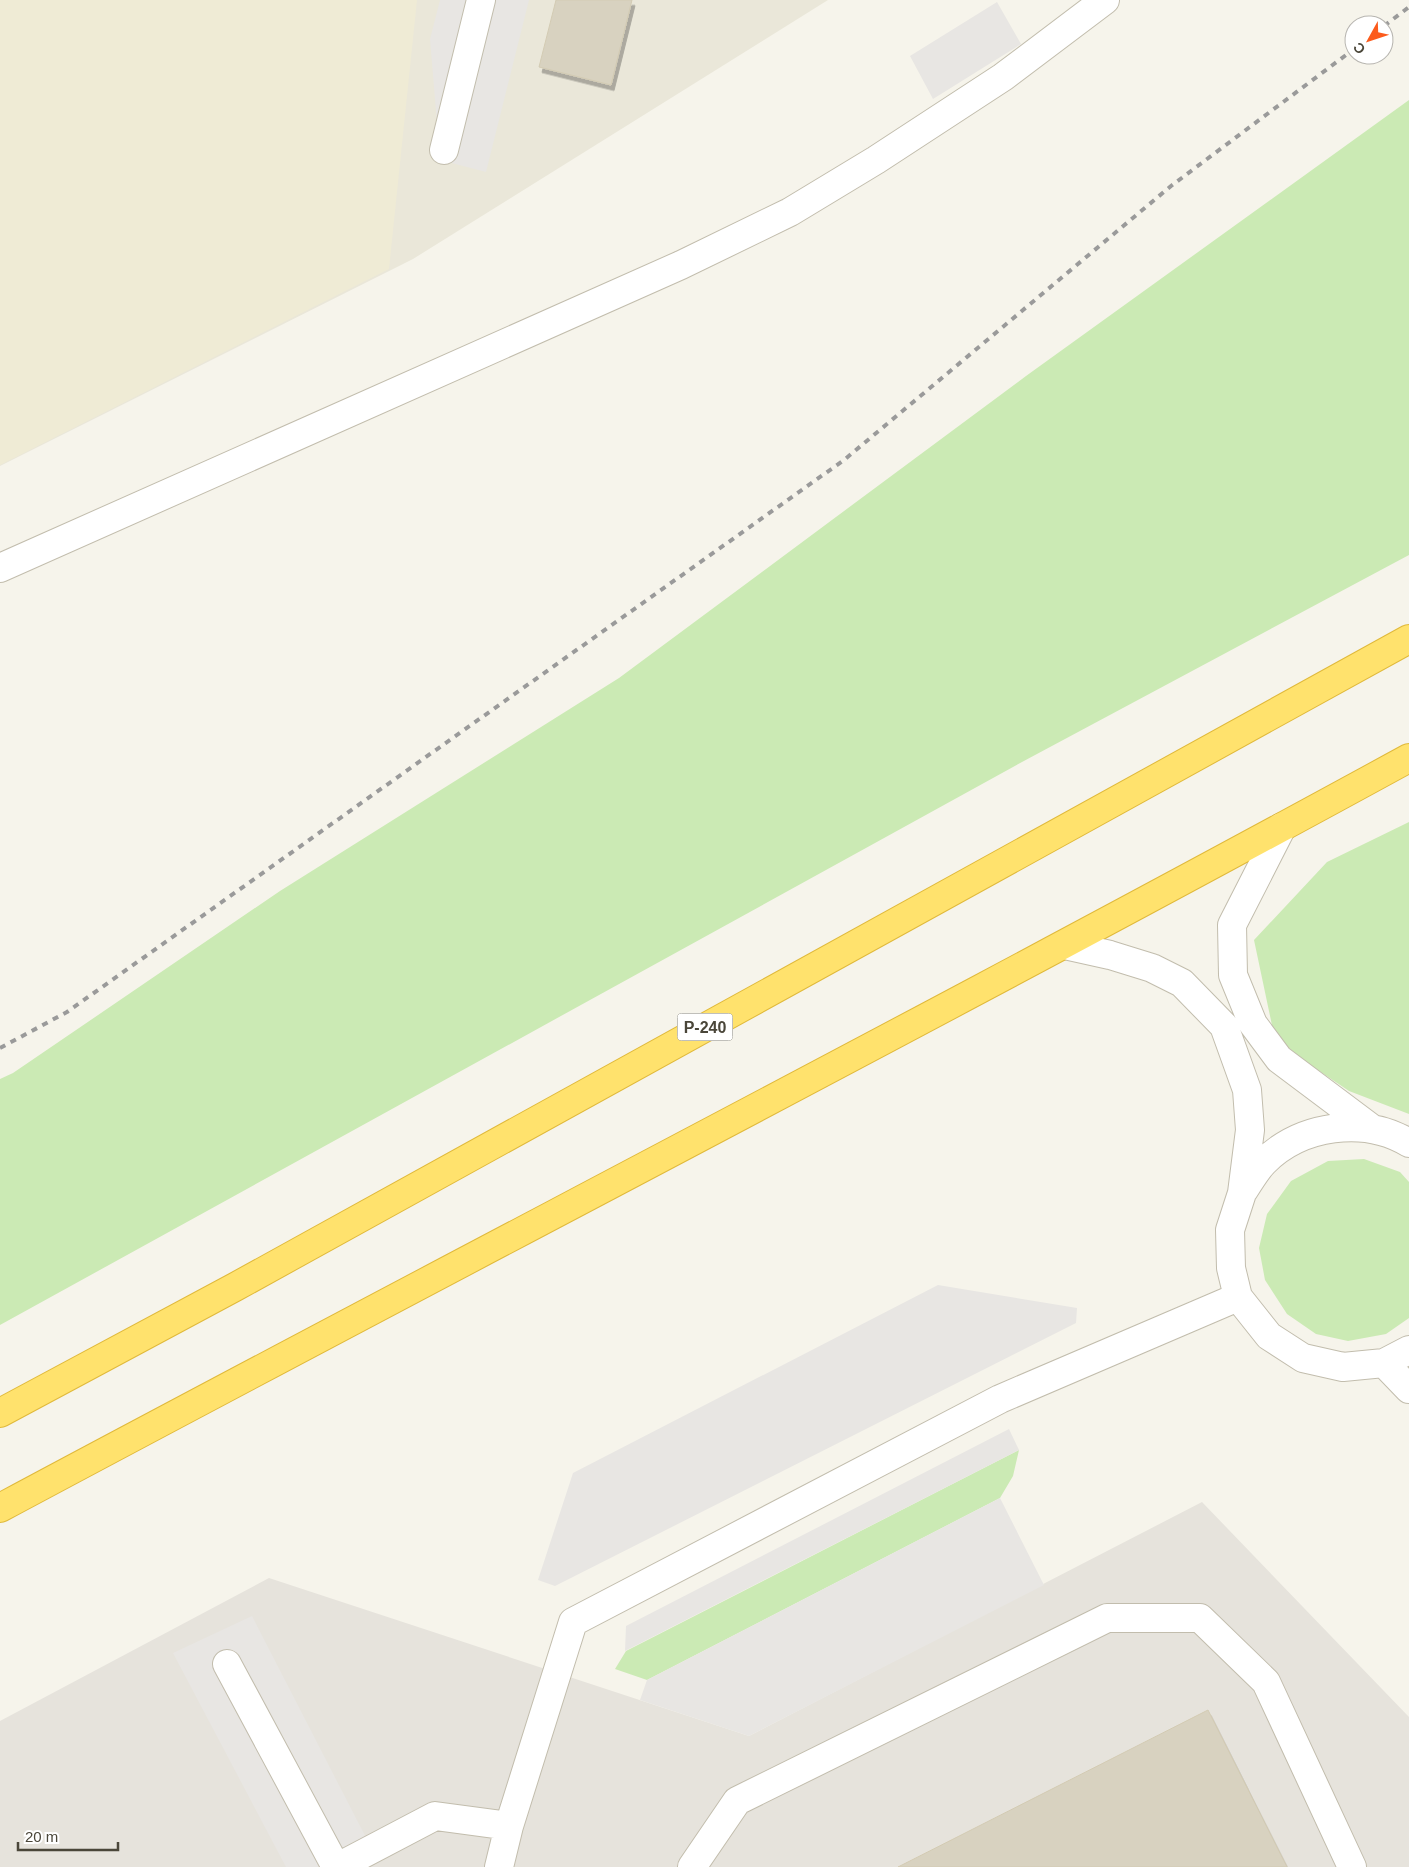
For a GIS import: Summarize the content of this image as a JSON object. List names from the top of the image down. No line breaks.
{"streets":{"highway":["Р-240"]},"scale_bar":"20 m","north":"bottom left"}
